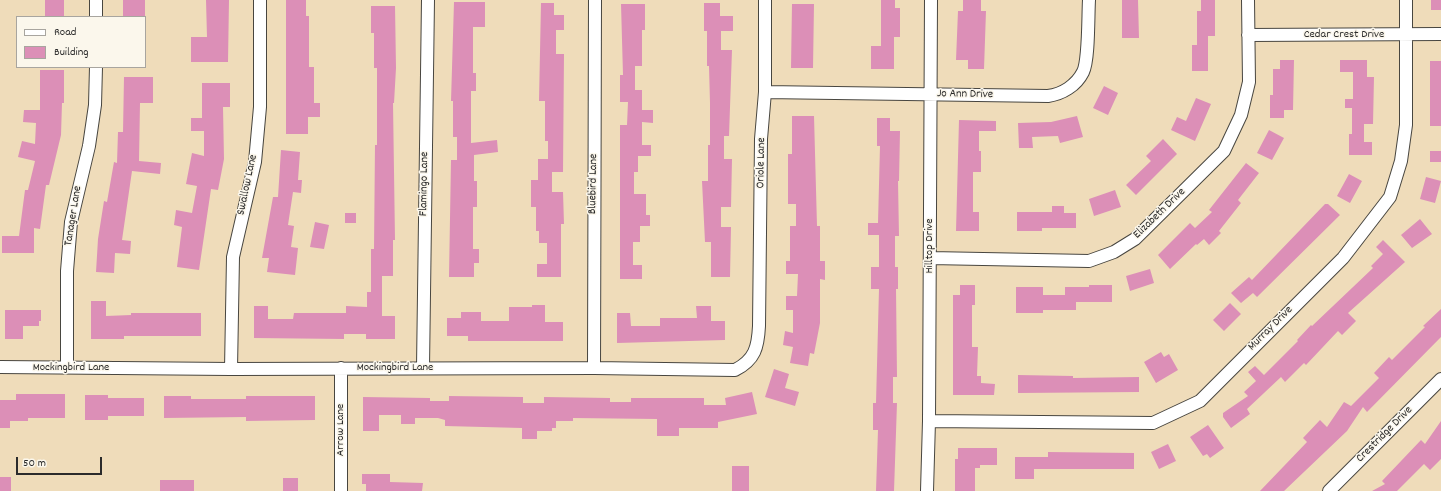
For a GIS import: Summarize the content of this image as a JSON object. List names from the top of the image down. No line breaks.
{"streets":{"street":["Cedar Crest Drive","Jo Ann Drive","Oriole Lane","Flamingo Lane","Bluebird Lane","Swallow Lane","Elizabeth Drive","Tanager Lane","Hilltop Drive","Murray Drive","Mockingbird Lane","Arrow Lane","Crestridge Drive"]},"crossings":[["Cedar Crest Drive","Elizabeth Drive"],["Cedar Crest Drive","Murray Drive"],["Jo Ann Drive","Oriole Lane"],["Jo Ann Drive","Hilltop Drive"],["Oriole Lane","Mockingbird Lane"],["Flamingo Lane","Mockingbird Lane"],["Bluebird Lane","Mockingbird Lane"],["Swallow Lane","Mockingbird Lane"],["Elizabeth Drive","Hilltop Drive"],["Tanager Lane","Mockingbird Lane"],["Hilltop Drive","Murray Drive"],["Mockingbird Lane","Arrow Lane"]],"legend":["Road","Building"],"scale_bar":"50 m"}
